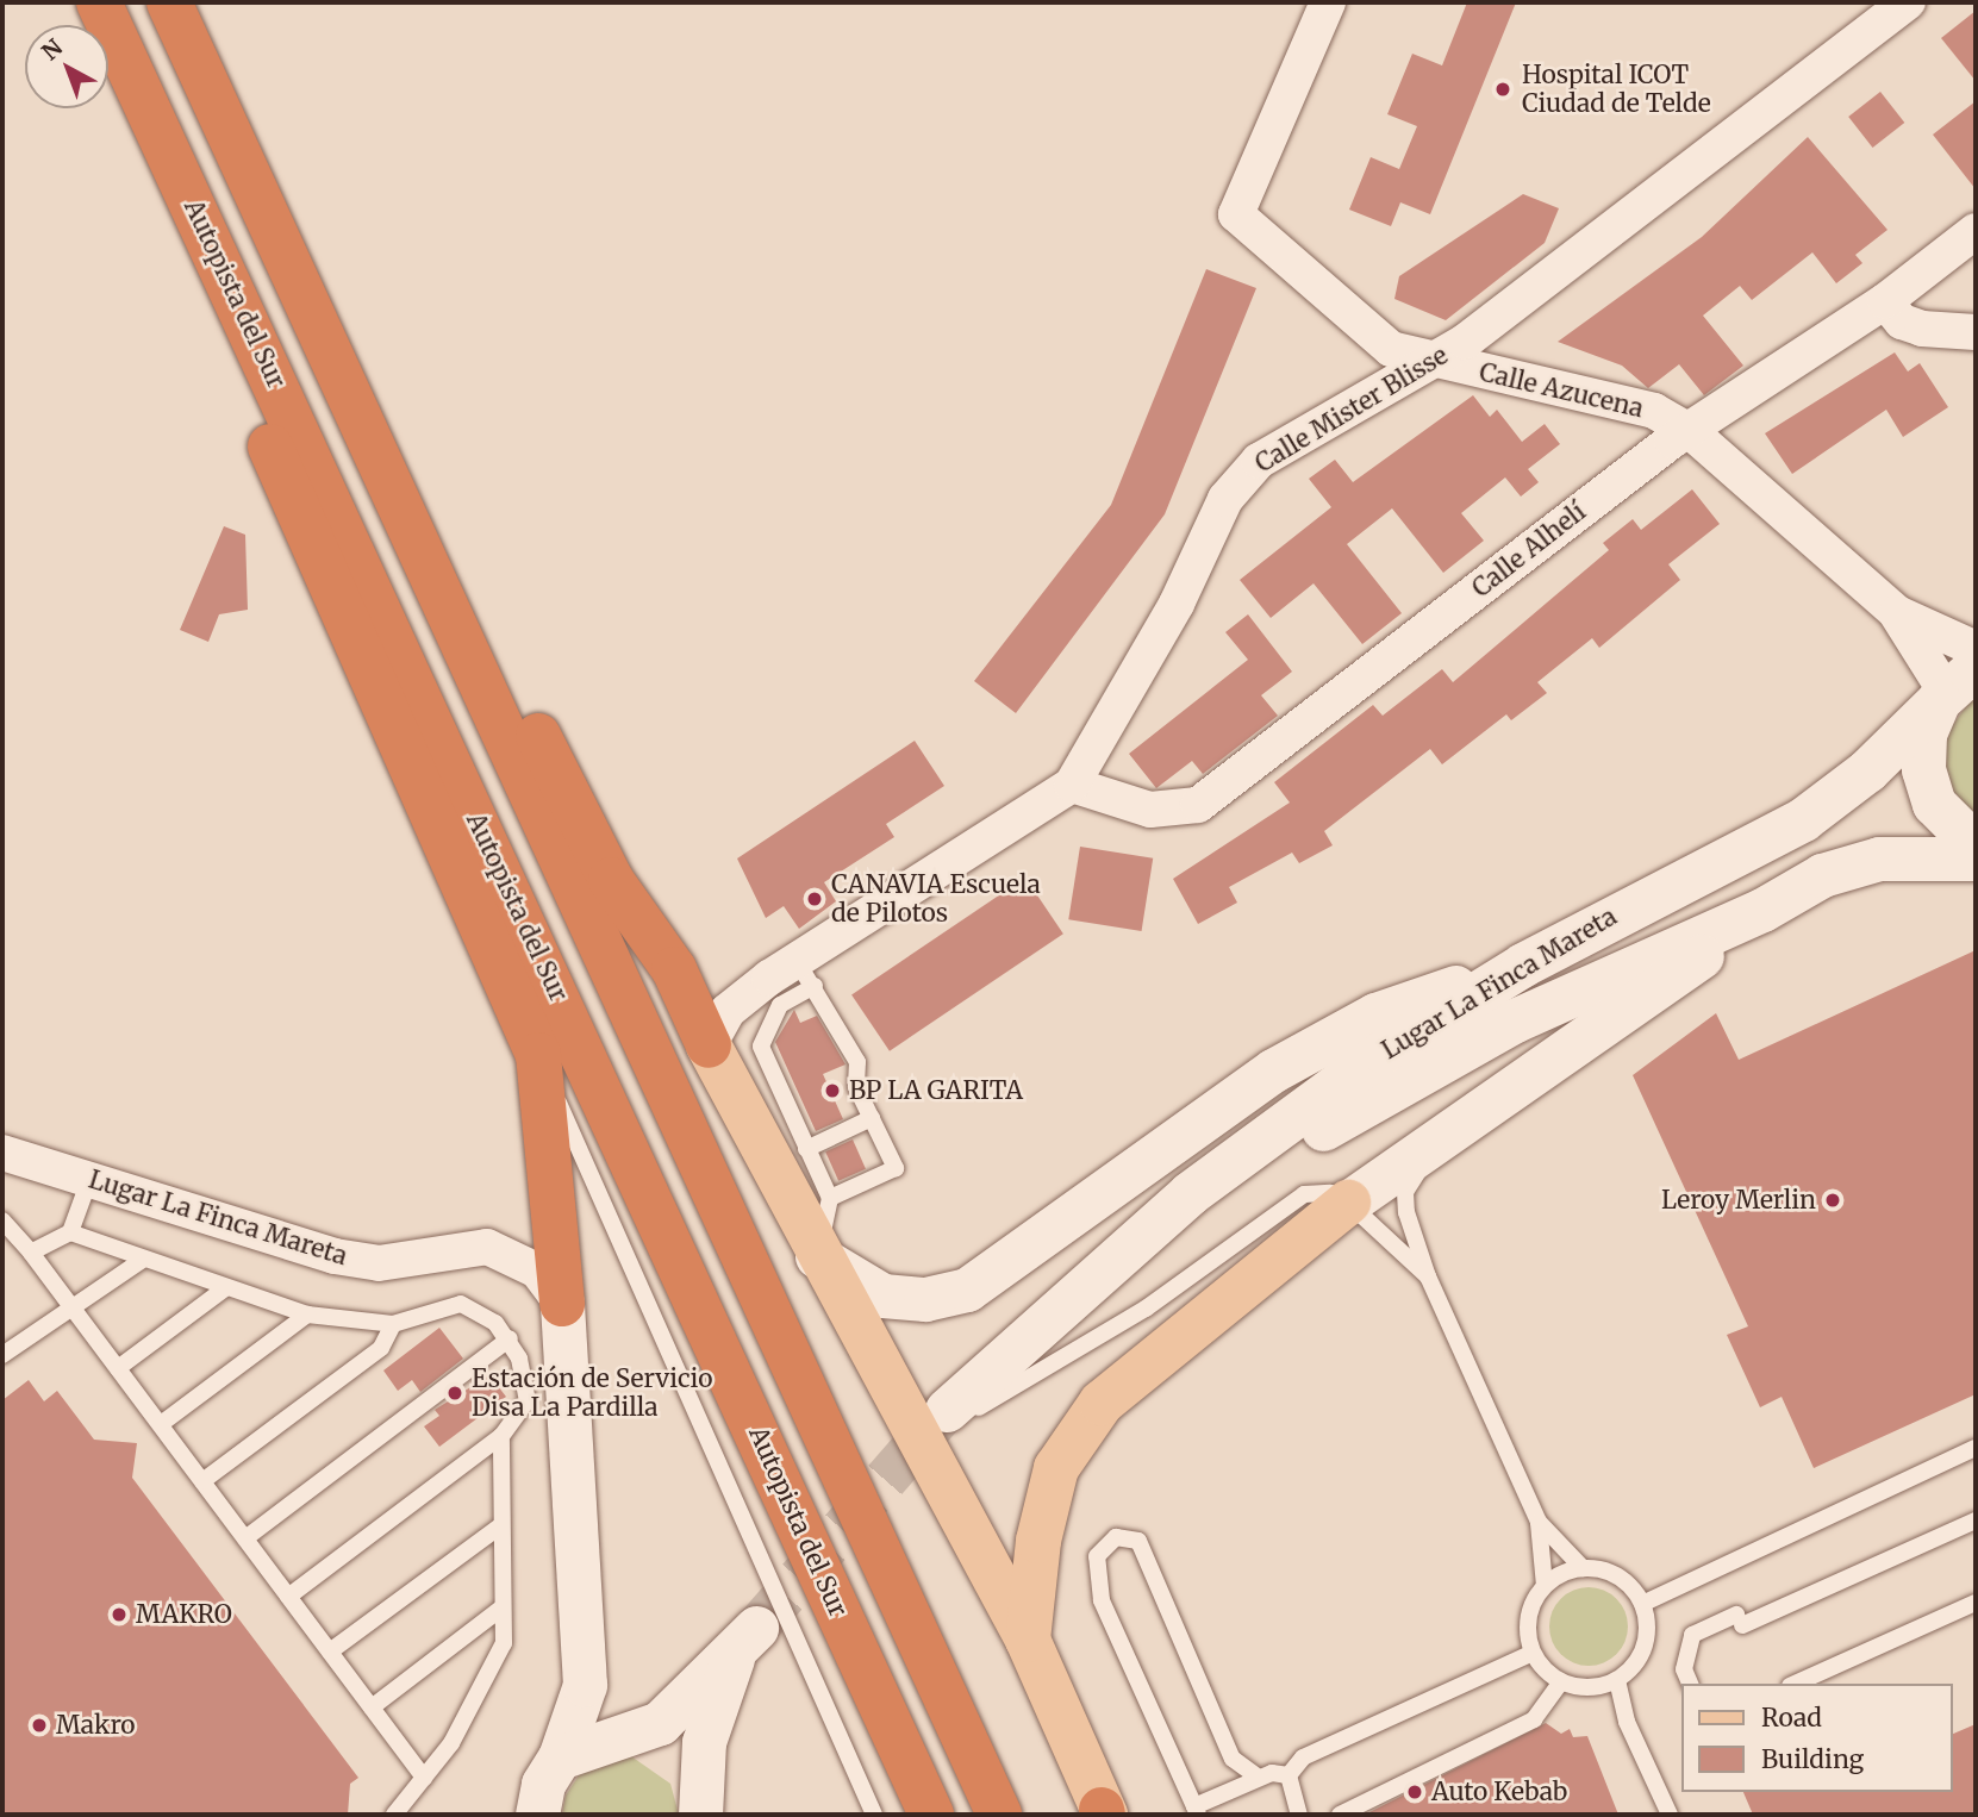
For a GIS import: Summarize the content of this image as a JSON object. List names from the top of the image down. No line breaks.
{"streets":{"highway":["Autopista del Sur"],"street":["Calle Azucena","Calle Mister Blisse","Calle Alhelí","Lugar La Finca Mareta"]},"crossings":[["Calle Azucena","Calle Mister Blisse"],["Calle Azucena","Calle Alhelí"],["Calle Azucena","Lugar La Finca Mareta"],["Calle Mister Blisse","Calle Alhelí"]],"places":["Hospital ICOT Ciudad de Telde","CANAVIA Escuela de Pilotos","BP LA GARITA","Leroy Merlin","Estación de Servicio Disa La Pardilla","MAKRO","Makro","Auto Kebab"],"legend":["Road","Building"],"north":"top left"}
